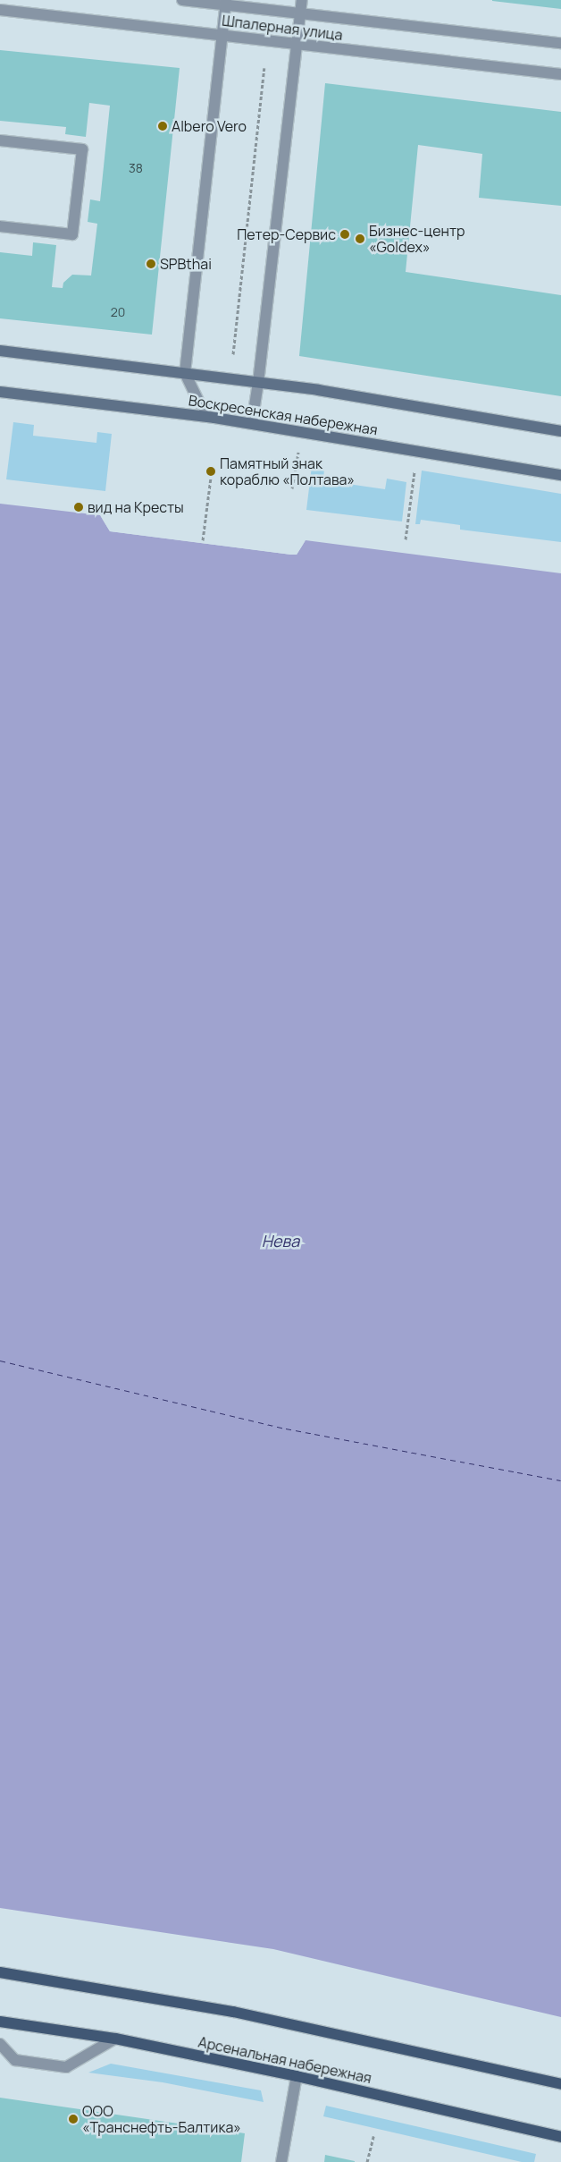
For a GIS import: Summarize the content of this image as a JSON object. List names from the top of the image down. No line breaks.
{"streets":{"main road":["Воскресенская набережная","Арсенальная набережная"],"street":["Шпалерная улица"]},"water":["Нева"],"places":["Albero Vero","Петер-Сервис","Бизнес-центр «Goldex»","SPBthai","Памятный знак кораблю «Полтава»","вид на Кресты","ООО «Транснефть-Балтика»"],"house_numbers":["38","20"]}
